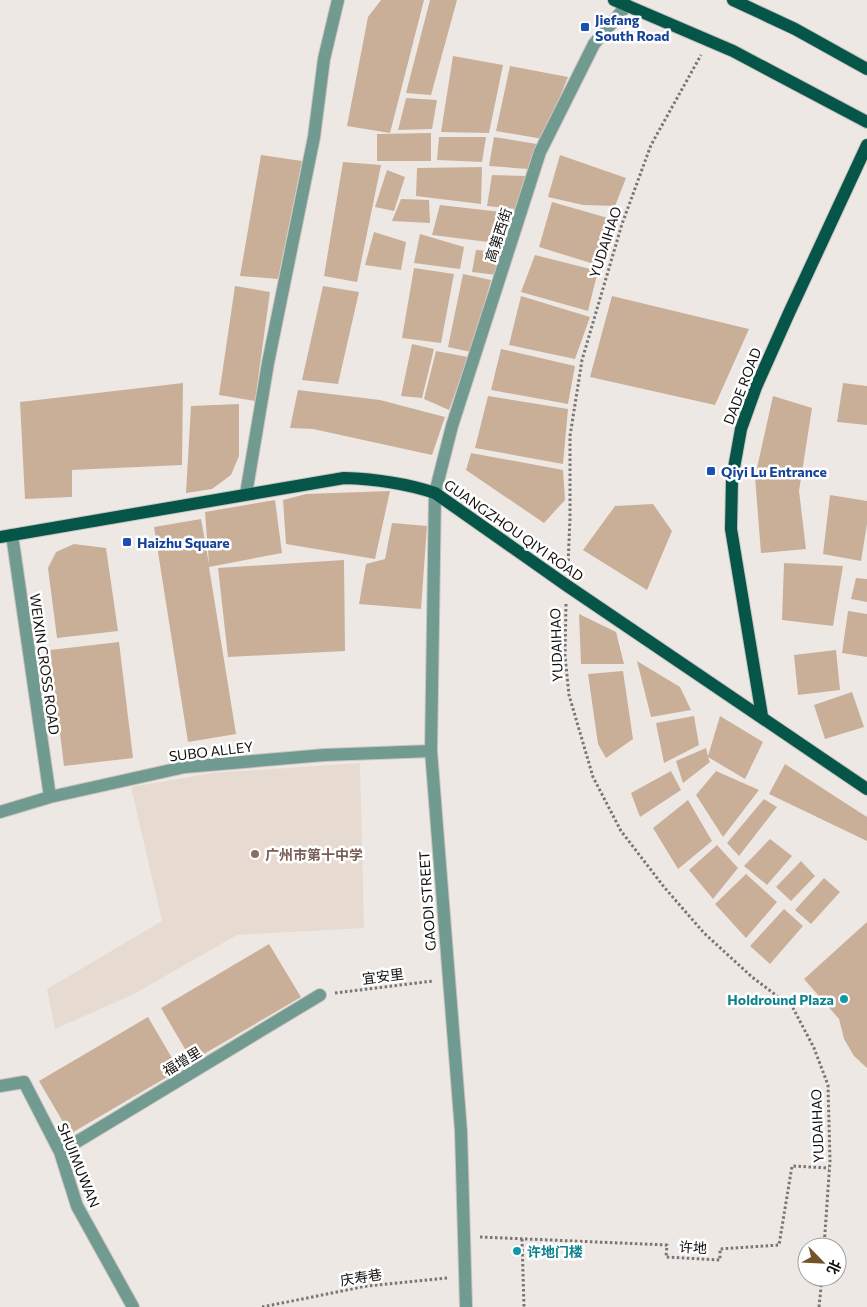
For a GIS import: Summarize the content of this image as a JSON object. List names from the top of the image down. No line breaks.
{"streets":{"main road":["DADE ROAD","GUANGZHOU QIYI ROAD"],"street":["高第西街","WEIXIN CROSS ROAD","SUBO ALLEY","GAODI STREET","福增里","SHUIMUWAN"],"path":["YUDAIHAO","宜安里","许地","庆寿巷"]},"crossings":[["高第西街","GUANGZHOU QIYI ROAD"],["高第西街","GAODI STREET"],["YUDAIHAO","GUANGZHOU QIYI ROAD"],["YUDAIHAO","许地"],["DADE ROAD","GUANGZHOU QIYI ROAD"],["GUANGZHOU QIYI ROAD","WEIXIN CROSS ROAD"],["GUANGZHOU QIYI ROAD","GAODI STREET"],["WEIXIN CROSS ROAD","SUBO ALLEY"],["SUBO ALLEY","GAODI STREET"],["GAODI STREET","宜安里"],["GAODI STREET","许地"],["GAODI STREET","庆寿巷"],["宜安里","福增里"],["福增里","SHUIMUWAN"]],"places":{"transit":["Jiefang South Road","Qiyi Lu Entrance","Haizhu Square"],"other":["广州市第十中学","Holdround Plaza","许地门楼"]},"north":"bottom right"}
